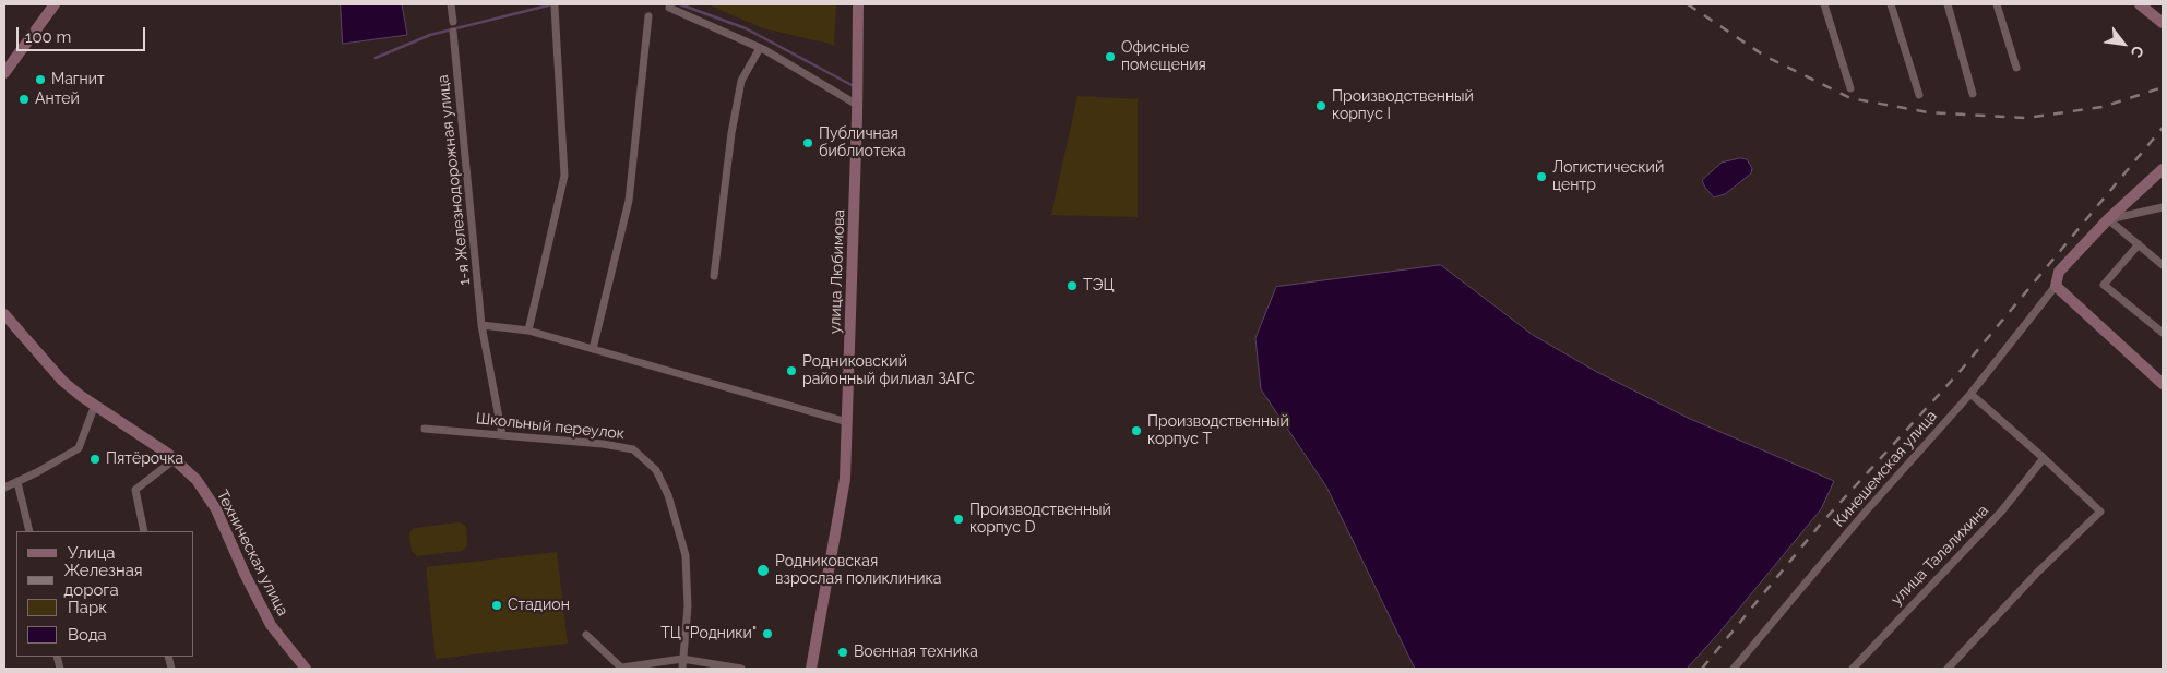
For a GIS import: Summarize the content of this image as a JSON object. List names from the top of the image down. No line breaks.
{"streets":{"main road":["улица Любимова","Техническая улица"],"street":["1-я Железнодорожная улица","Школьный переулок","Кинешемская улица","улица Талалихина"]},"crossings":[["1-я Железнодорожная улица","Школьный переулок"]],"places":["Офисные помещения","Магнит","Антей","Производственный корпус I","Публичная библиотека","Логистический центр","ТЭЦ","Родниковский районный филиал ЗАГС","Производственный корпус T","Пятёрочка","Производственный корпус D","Родниковская взрослая поликлиника","Стадион","ТЦ \"Родники\"","Военная техника"],"legend":["Улица","Железная дорога","Парк","Вода"],"scale_bar":"100 m","north":"bottom right"}
